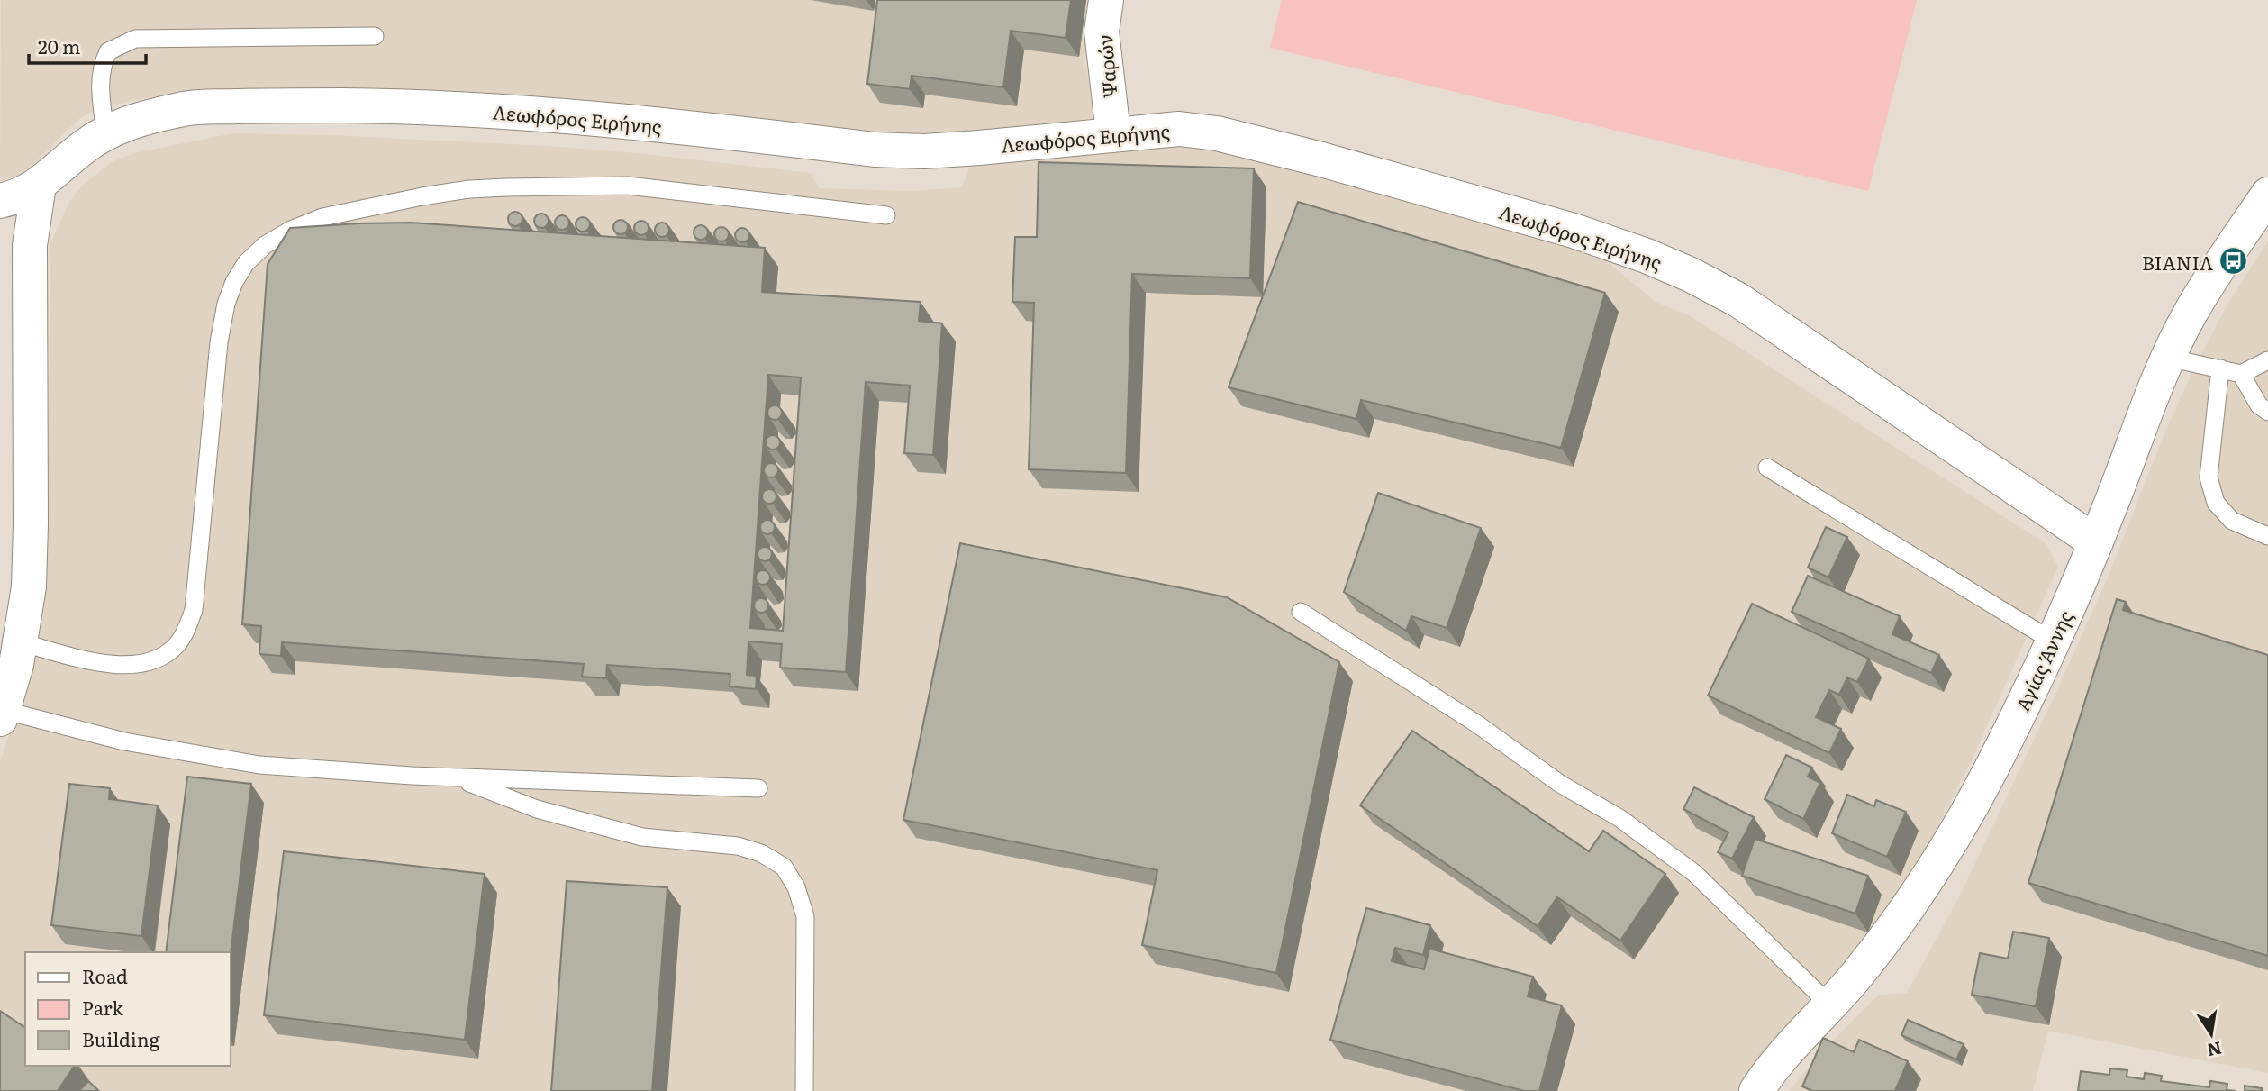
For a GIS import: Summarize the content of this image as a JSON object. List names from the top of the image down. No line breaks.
{"streets":{"street":["Ψαρών","Λεωφόρος Ειρήνης","Αγίας Άννης"]},"crossings":[["Ψαρών","Λεωφόρος Ειρήνης"],["Λεωφόρος Ειρήνης","Αγίας Άννης"]],"places":{"bus stop":["ΒΙΑΝΙΛ"]},"legend":["Road","Park","Building"],"scale_bar":"20 m","north":"bottom"}
